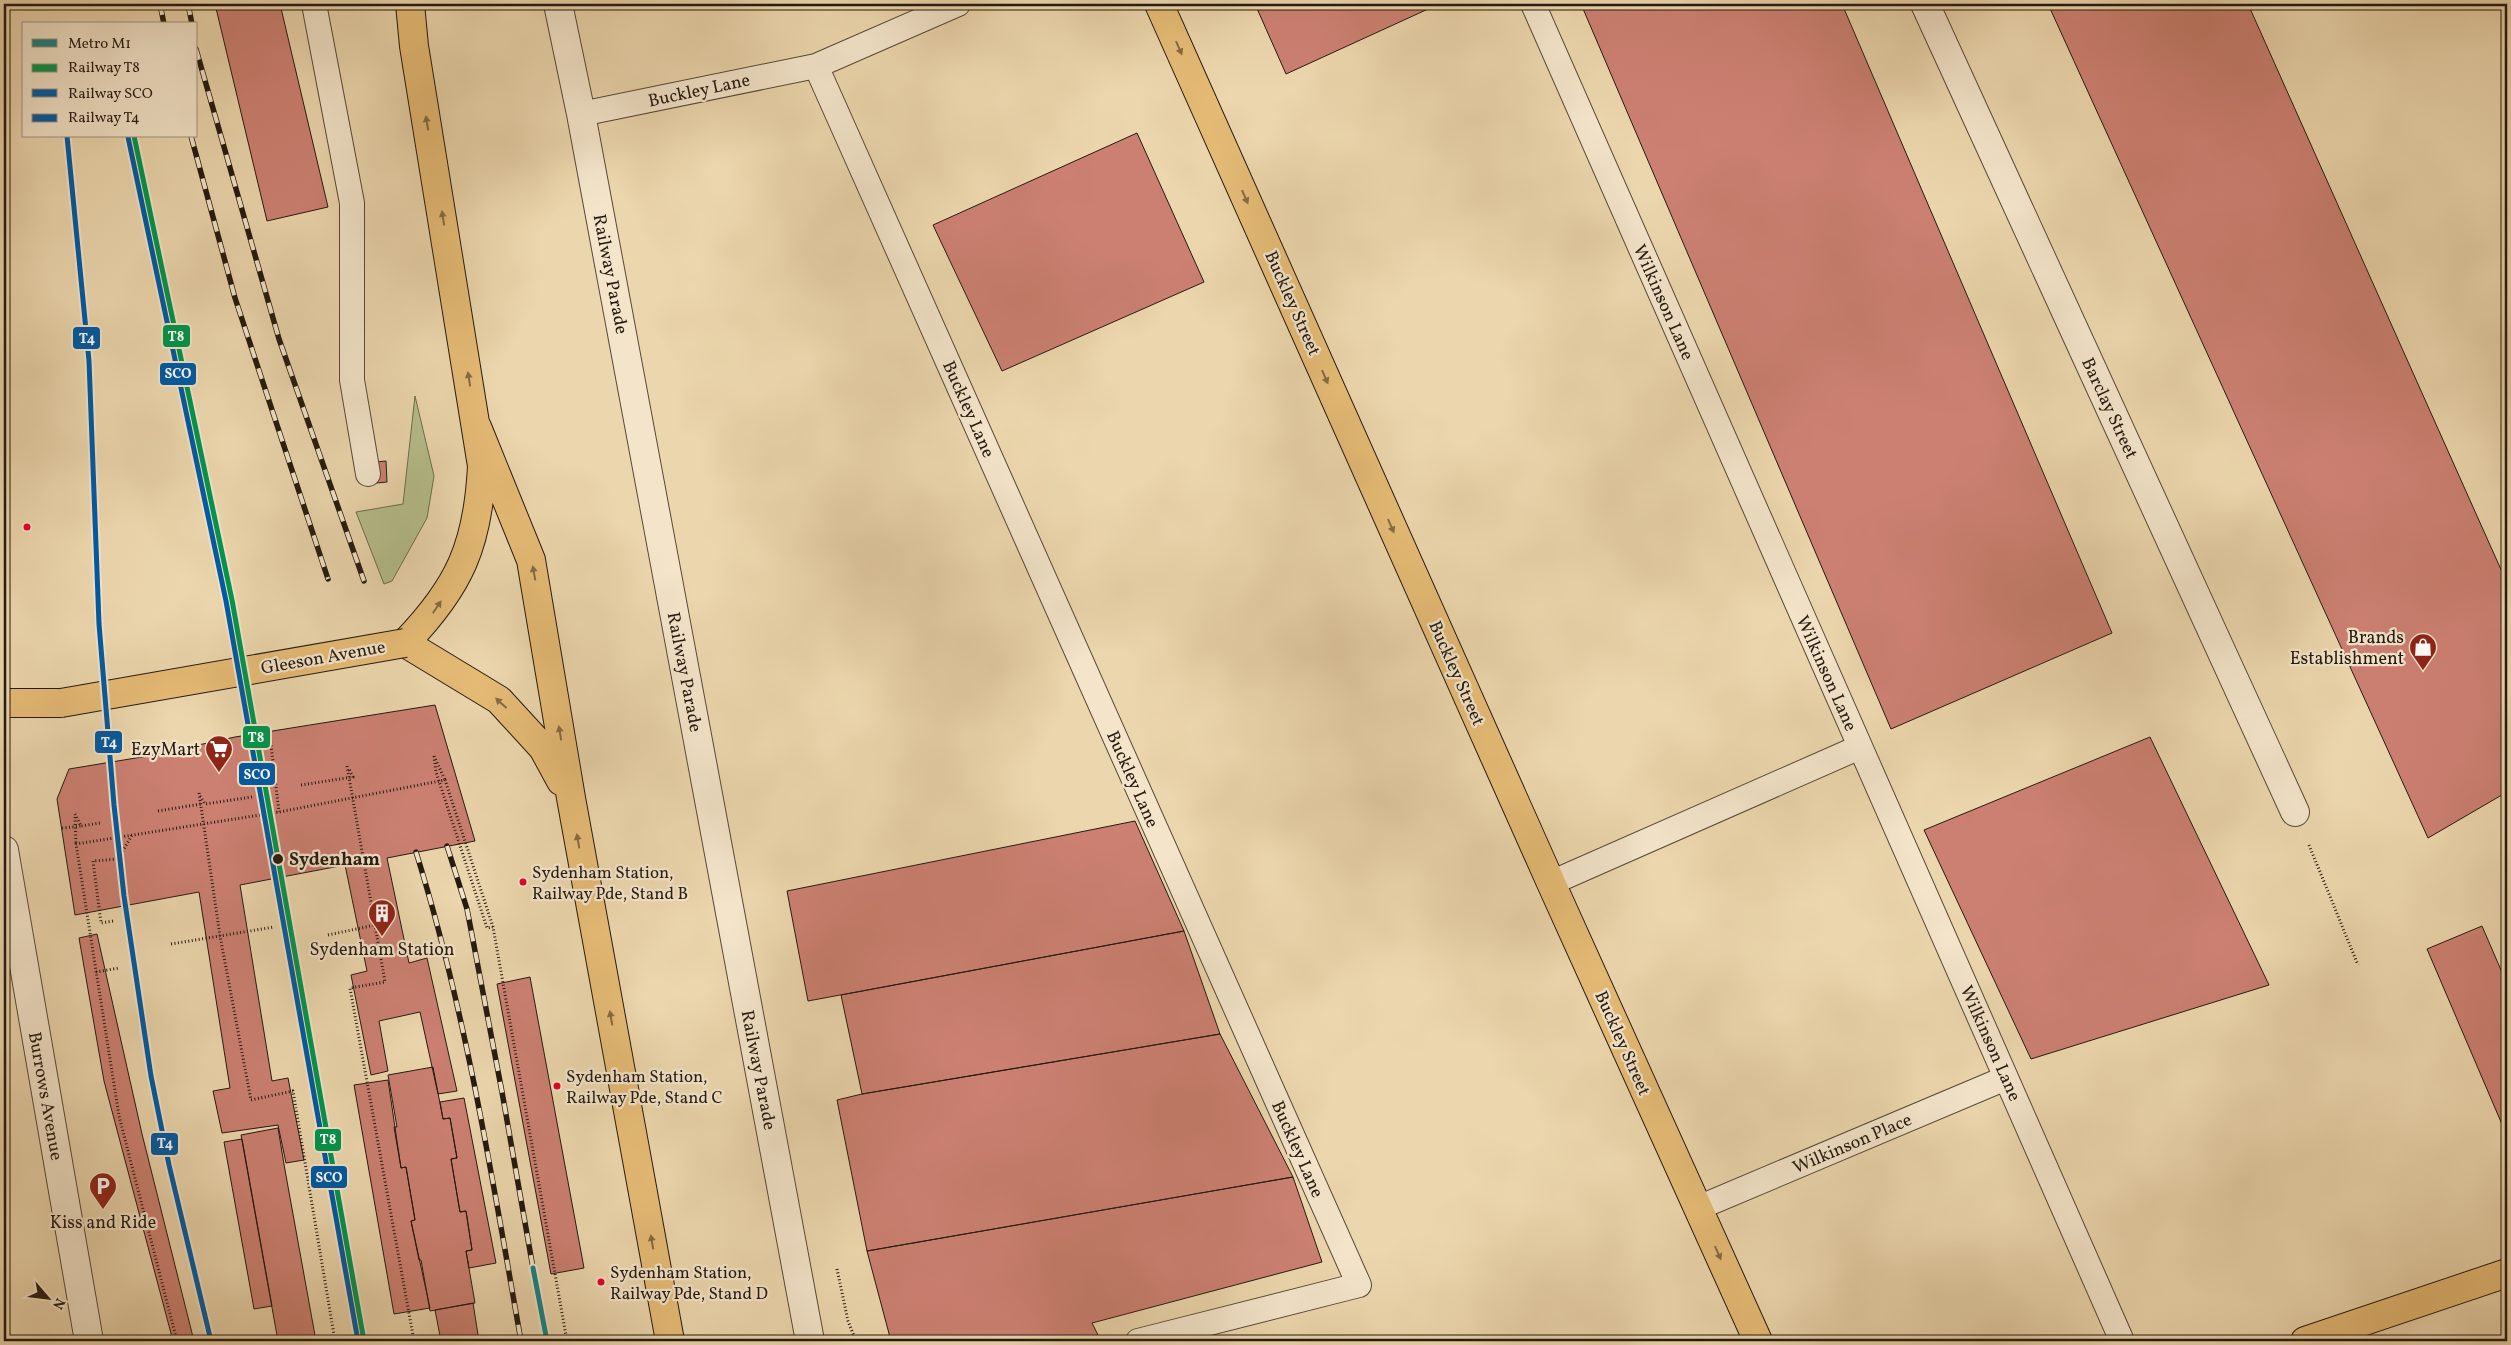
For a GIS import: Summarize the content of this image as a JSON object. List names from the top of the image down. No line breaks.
{"streets":{"main road":["Buckley Street","Gleeson Avenue"],"street":["Railway Parade","Barclay Street","Burrows Avenue"],"lane":["Buckley Lane","Wilkinson Lane","Wilkinson Place"]},"crossings":[["Buckley Lane","Railway Parade"],["Wilkinson Lane","Wilkinson Place"],["Buckley Street","Wilkinson Place"]],"one_way":["Buckley Street"],"places":{"shop":["Brands Establishment"],"supermarket":["EzyMart"],"other":["Sydenham","Sydenham Station, Railway Pde, Stand B","Sydenham Station, Railway Pde, Stand C","Sydenham Station, Railway Pde, Stand D"],"building":["Sydenham Station"],"parking":["Kiss and Ride"]},"lines":["rail line T8","rail line SCO","rail line T4","metro line M1"],"legend":["Metro M1","Railway T8","Railway SCO","Railway T4"],"north":"bottom right"}
